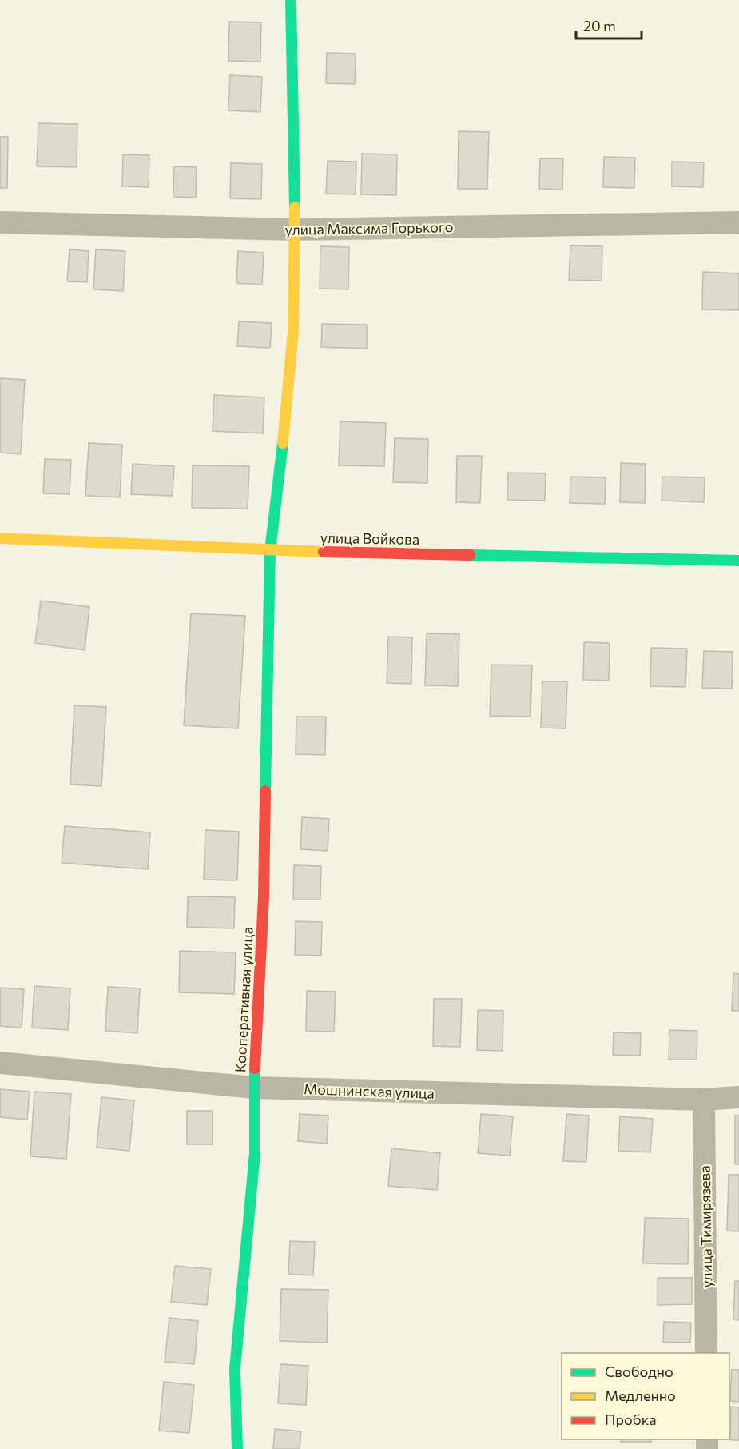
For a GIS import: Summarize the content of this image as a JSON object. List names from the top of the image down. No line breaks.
{"streets":{"street":["улица Максима Горького","улица Войкова","Кооперативная улица","Мошнинская улица","улица Тимирязева"]},"crossings":[["улица Максима Горького","Кооперативная улица"],["улица Войкова","Кооперативная улица"],["Кооперативная улица","Мошнинская улица"],["Мошнинская улица","улица Тимирязева"]],"legend":["Свободно","Медленно","Пробка"],"scale_bar":"20 m"}
